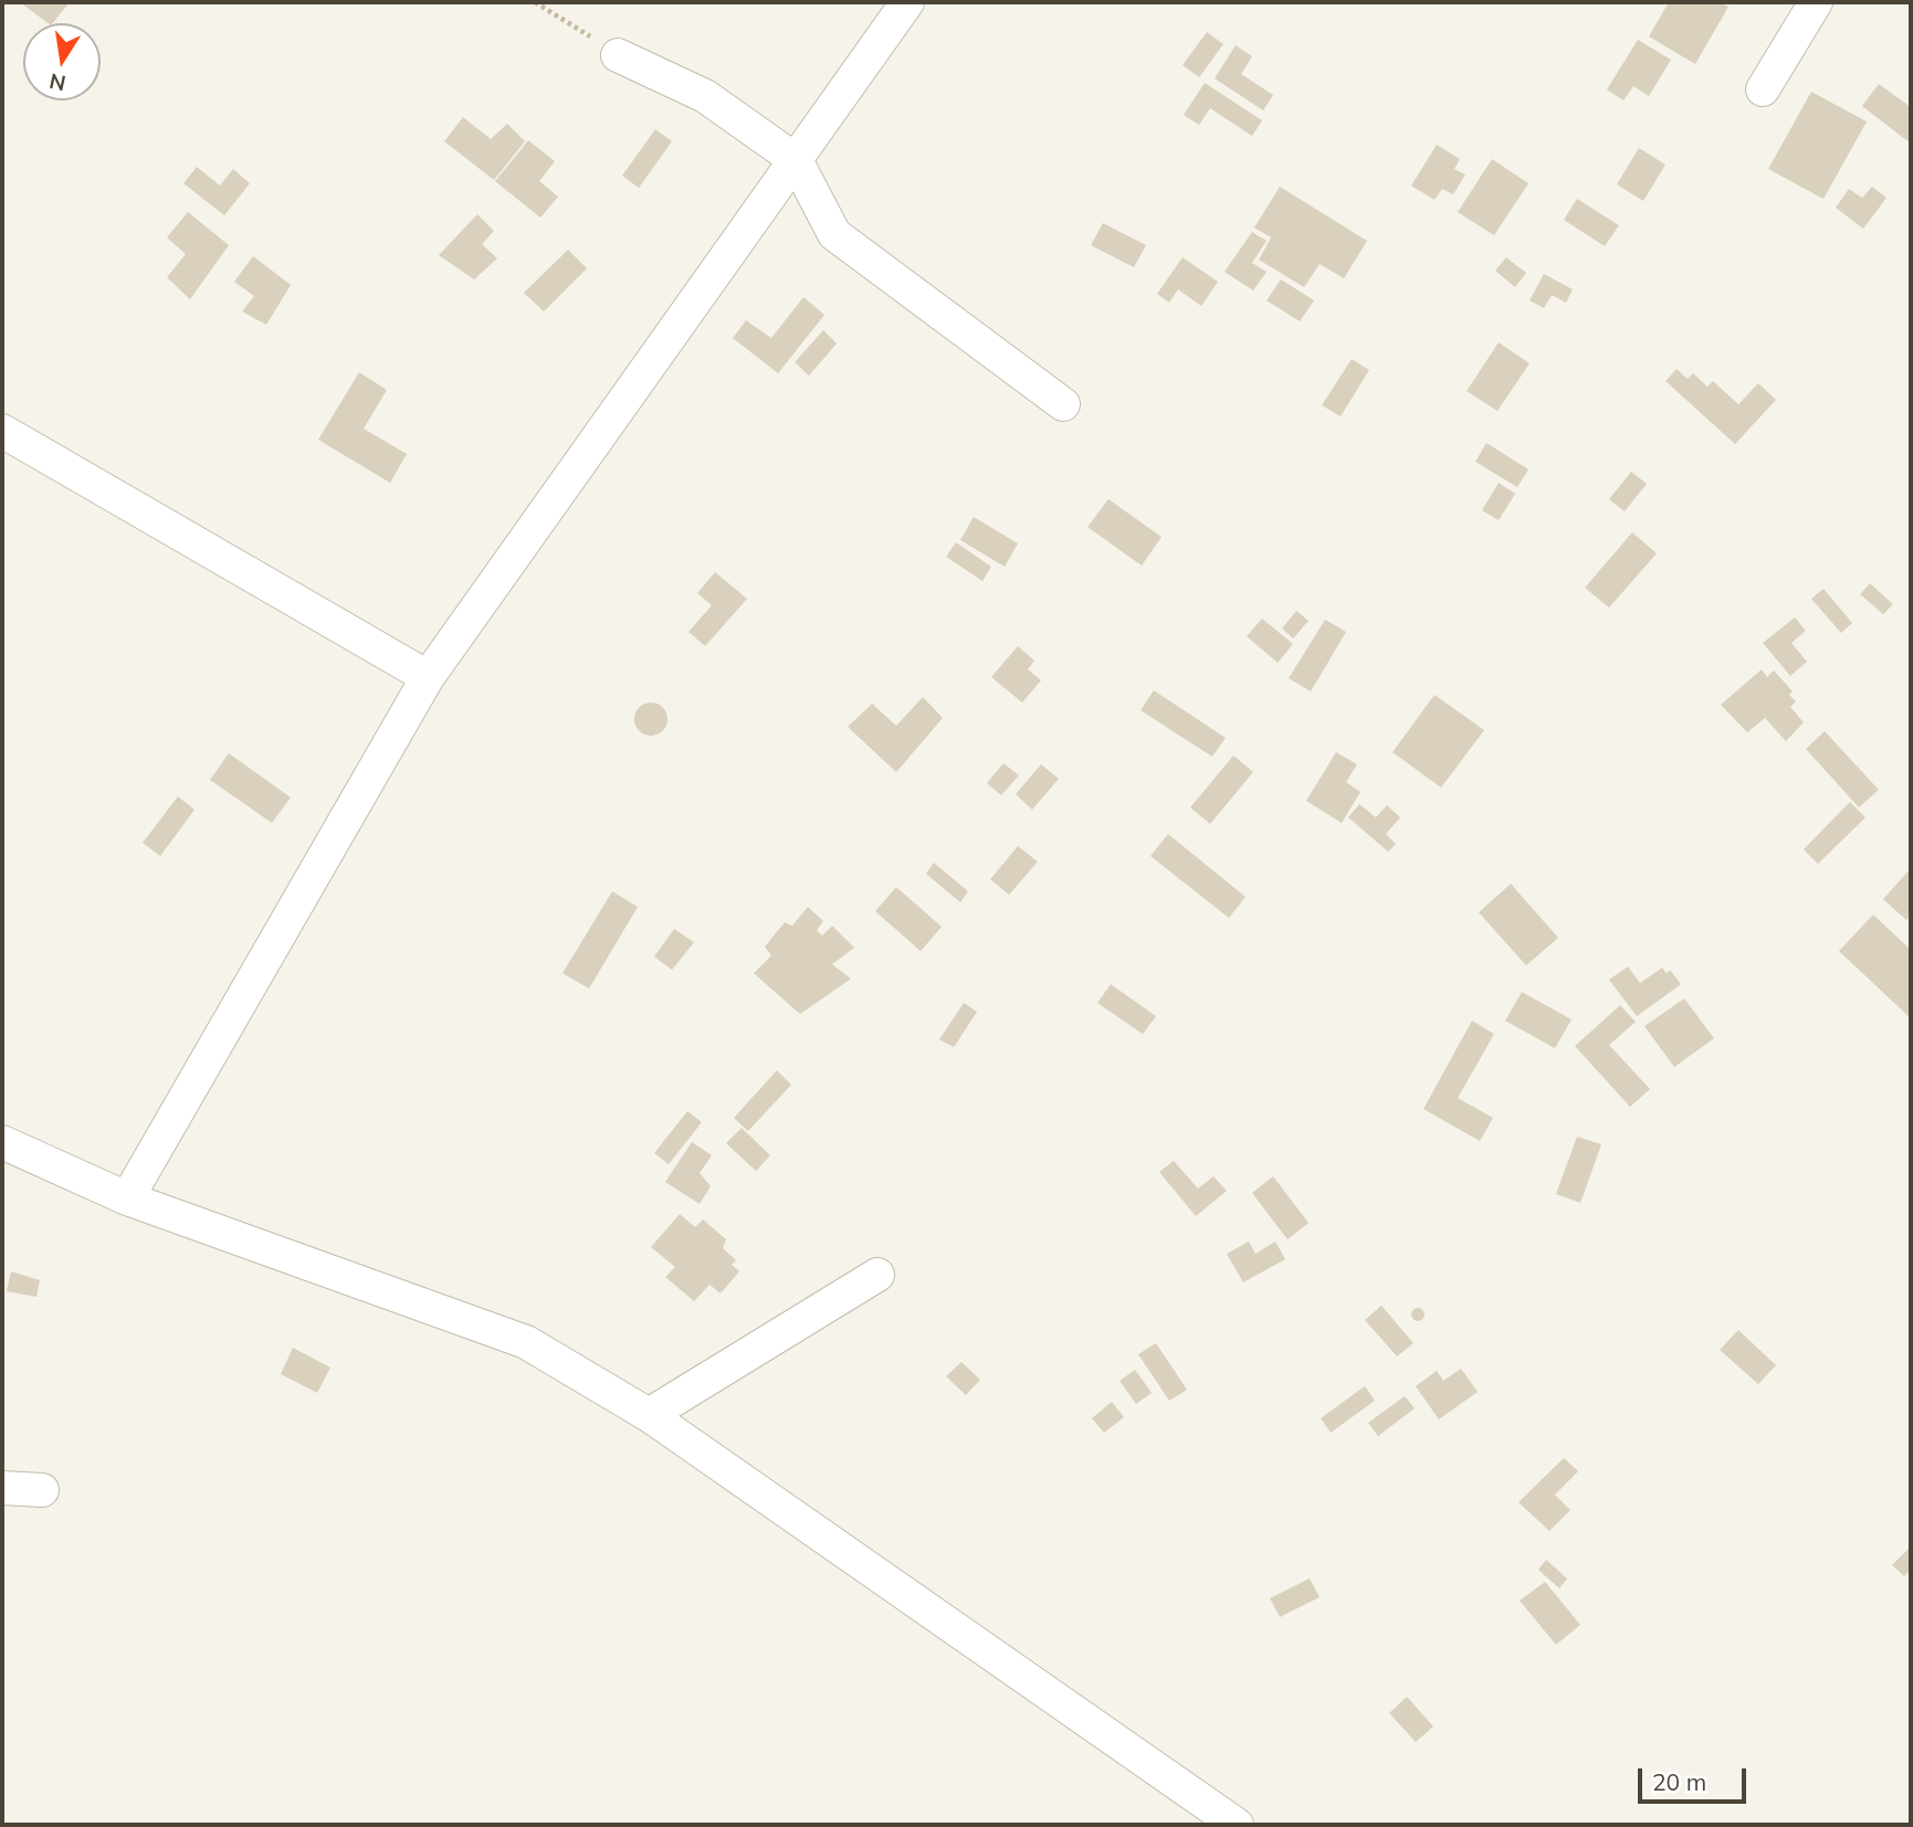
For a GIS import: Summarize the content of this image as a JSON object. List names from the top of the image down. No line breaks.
{"scale_bar":"20 m","north":"bottom"}
